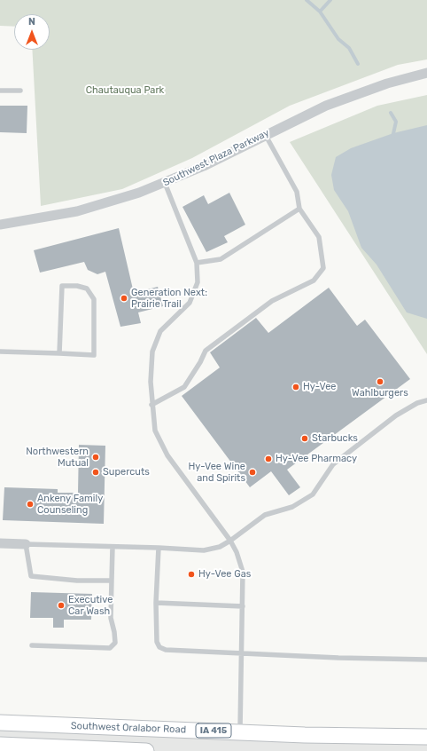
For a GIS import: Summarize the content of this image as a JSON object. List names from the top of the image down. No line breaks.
{"streets":{"main road":["Southwest Oralabor Road","IA 415"],"street":["Southwest Plaza Parkway"]},"parks":["Chautauqua Park"],"places":["Generation Next: Prairie Trail","Wahlburgers","Hy-Vee","Starbucks","Northwestern Mutual","Hy-Vee Pharmacy","Supercuts","Hy-Vee Wine and Spirits","Ankeny Family Counseling","Hy-Vee Gas","Executive Car Wash"],"north":"top"}
